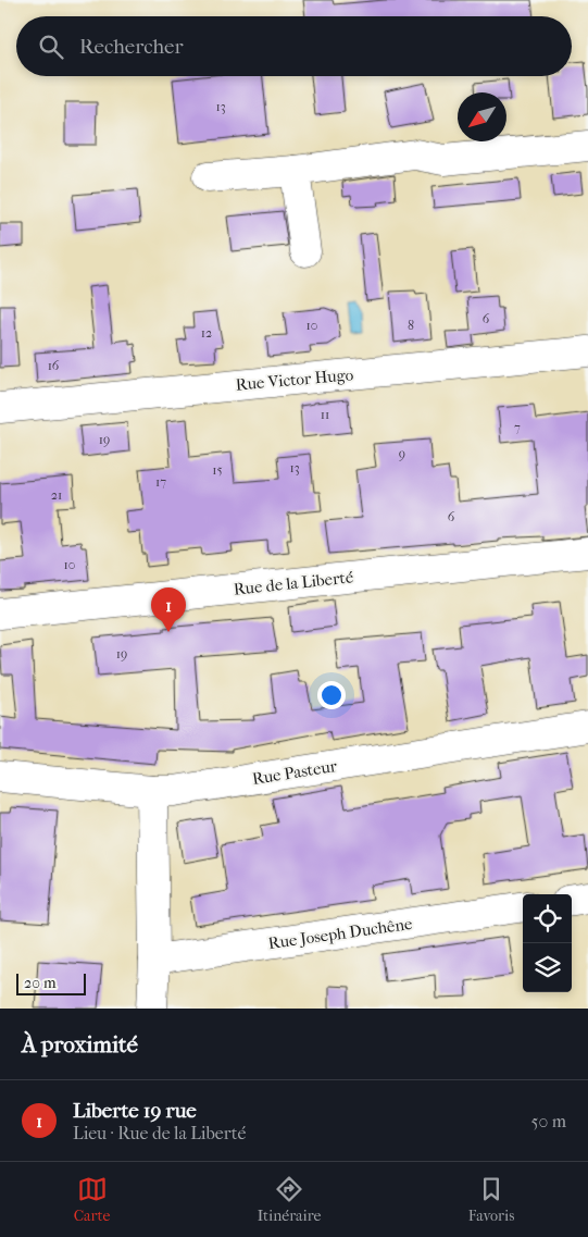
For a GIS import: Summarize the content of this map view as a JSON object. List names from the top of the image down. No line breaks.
{"streets":{"street":["Rue Victor Hugo","Rue de la Liberté","Rue Pasteur","Rue Joseph Duchêne"]},"house_numbers":["13","6","10","8","12","16","11","7","19","9","13","15","17","21","6","10","19"],"scale_bar":"20 m","north":"bottom left","page":{"search":"Rechercher","pins":"1","scale":"20 m","heading":"À proximité","list":[{"mark":"1","name":"Liberte 19 rue","note":"Lieu · Rue de la Liberté","value":"50 m"}],"nav":["Carte","Itinéraire","Favoris"]}}
